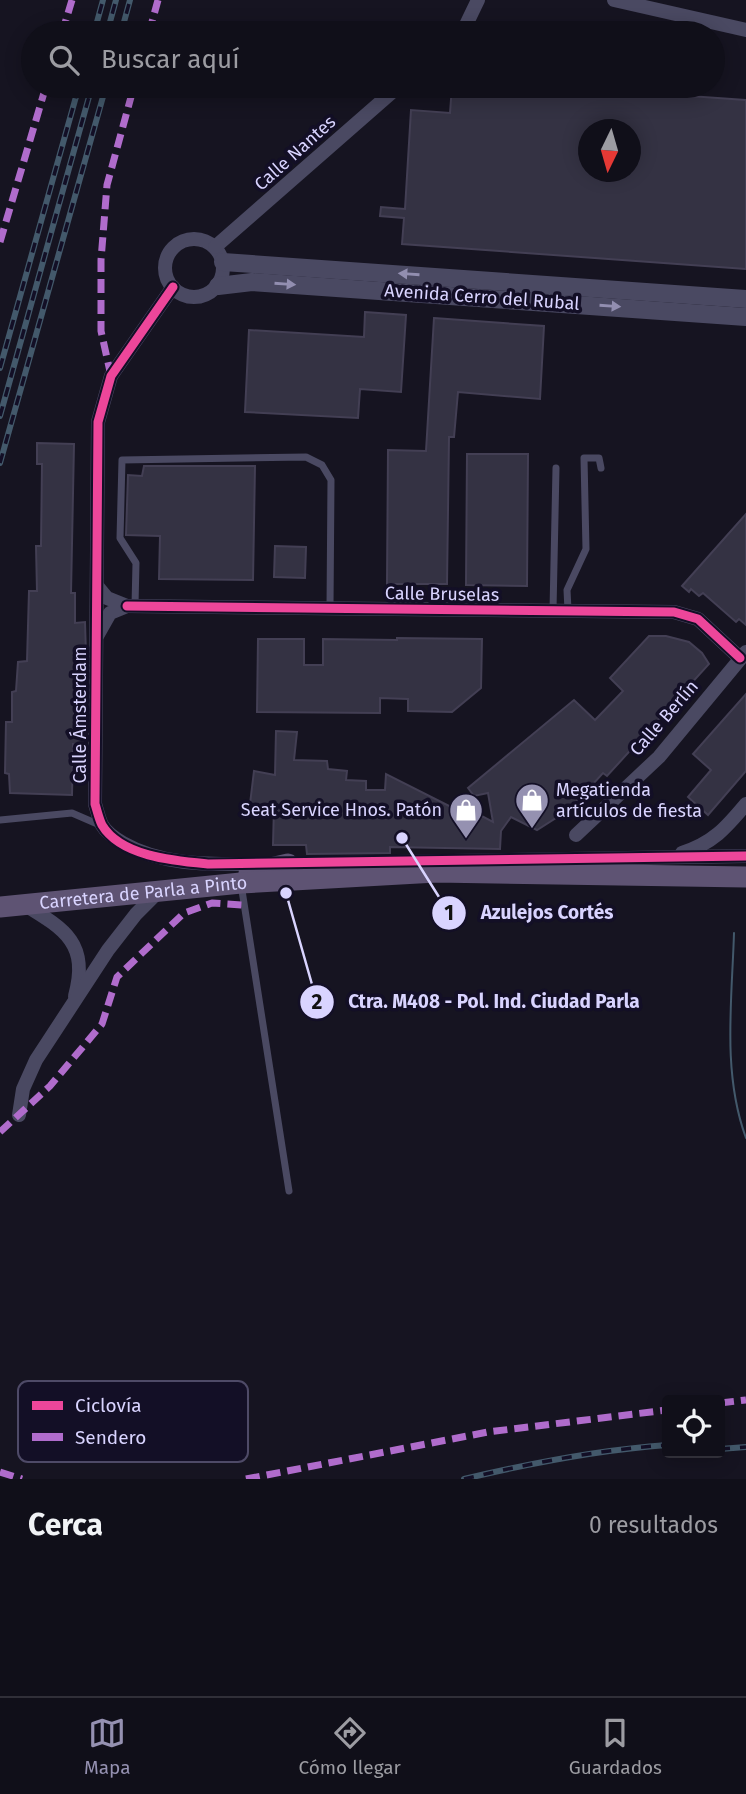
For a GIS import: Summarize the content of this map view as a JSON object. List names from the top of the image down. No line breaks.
{"streets":{"main road":["Carretera de Parla a Pinto"],"street":["Calle Nantes","Avenida Cerro del Rubal","Calle Bruselas","Calle Ámsterdam","Calle Berlín"]},"crossings":[["Calle Nantes","Avenida Cerro del Rubal"],["Calle Nantes","Calle Ámsterdam"],["Avenida Cerro del Rubal","Calle Ámsterdam"],["Calle Bruselas","Calle Berlín"]],"places":{"shop":["Megatienda artículos de fiesta","Seat Service Hnos. Patón"],"other":["Azulejos Cortés","Ctra. M408 - Pol. Ind. Ciudad Parla"]},"legend":["Ciclovía","Sendero"],"north":"bottom","page":{"search":"Buscar aquí","heading":["Cerca","0 resultados"],"nav":["Mapa","Cómo llegar","Guardados"]}}
